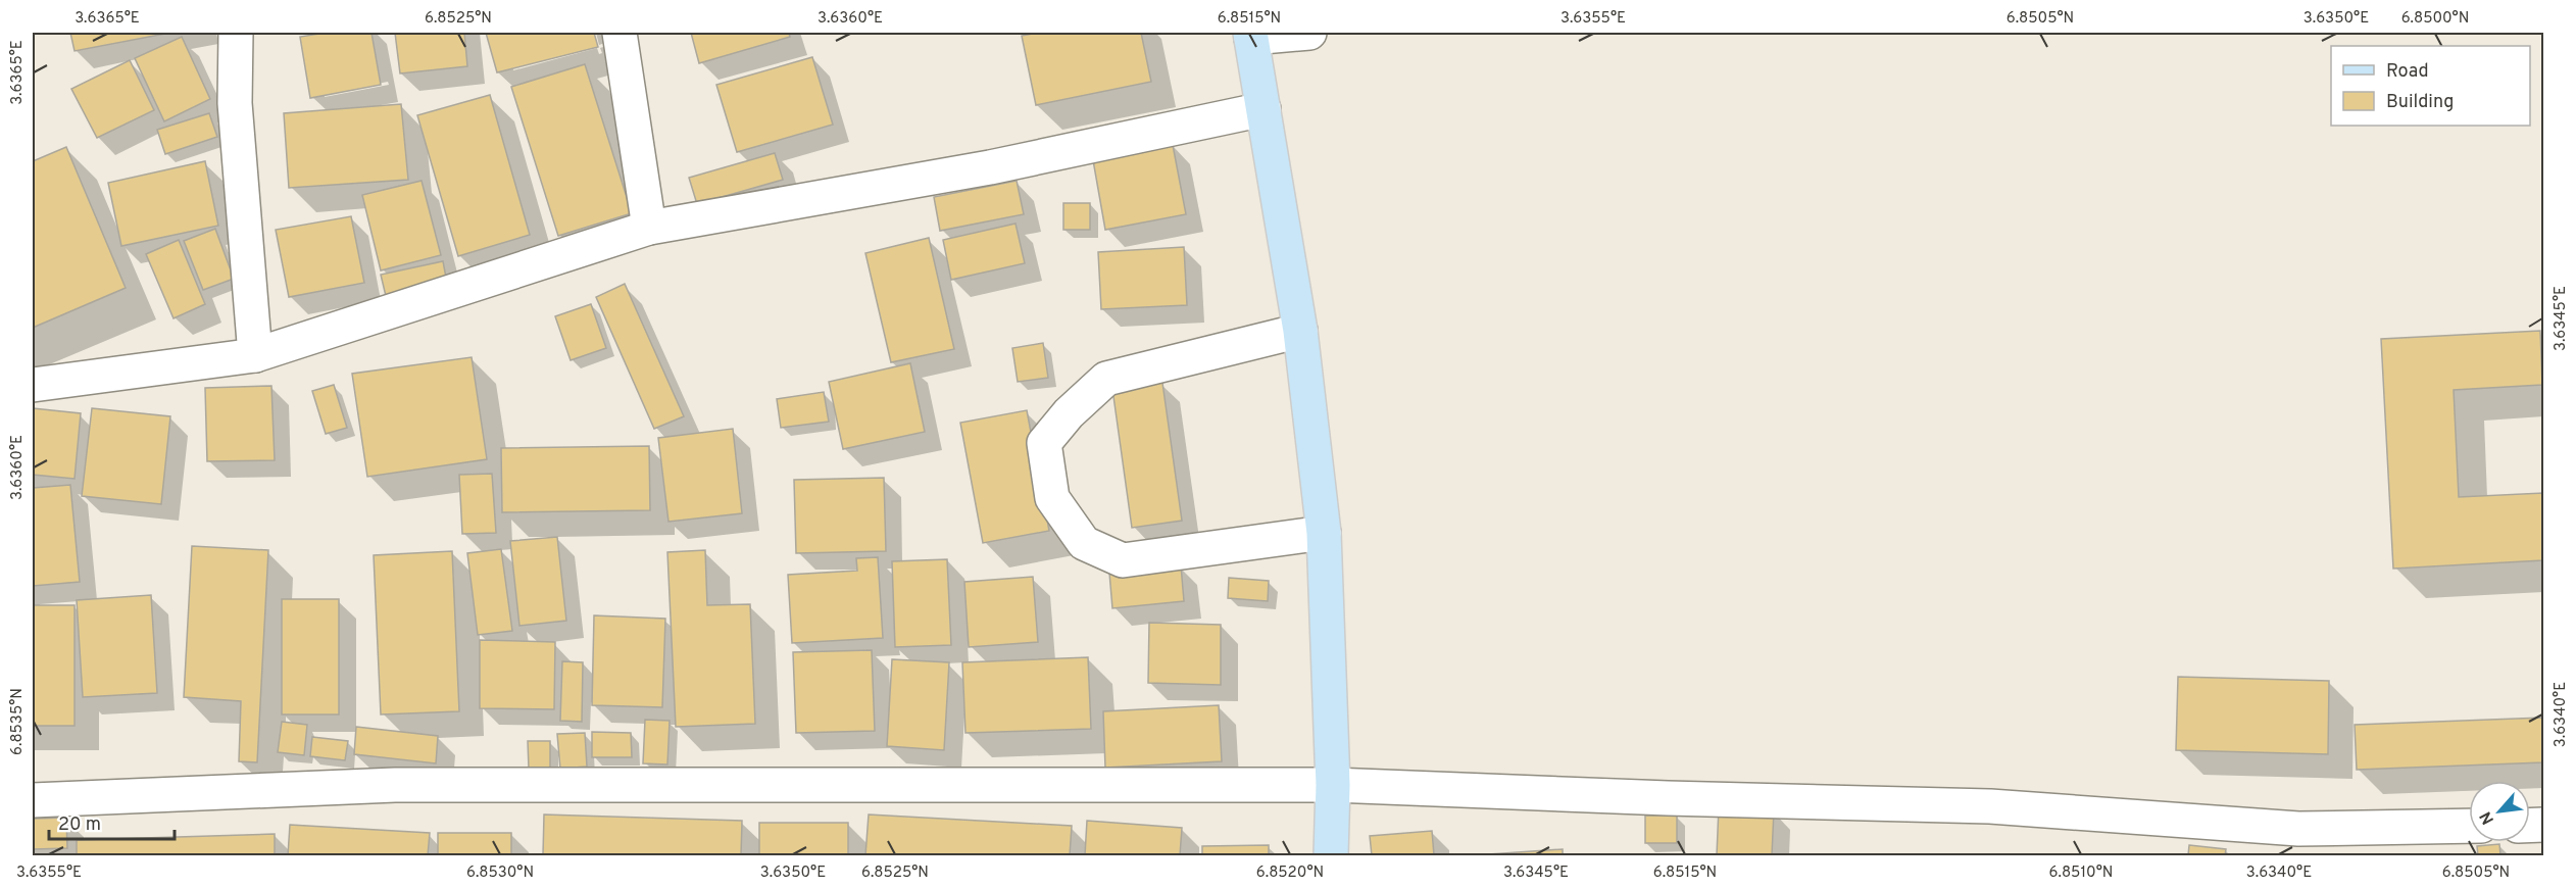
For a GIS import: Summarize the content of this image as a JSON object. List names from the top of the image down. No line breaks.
{"legend":["Road","Building"],"scale_bar":"20 m","north":"bottom left","coordinates":["3.6365°E","6.8525°N","3.6360°E","6.8515°N","3.6355°E","6.8505°N","3.6350°E","6.8500°N","3.6345°E","3.6340°E","6.8535°N","6.8530°N","6.8520°N","6.8510°N"]}
